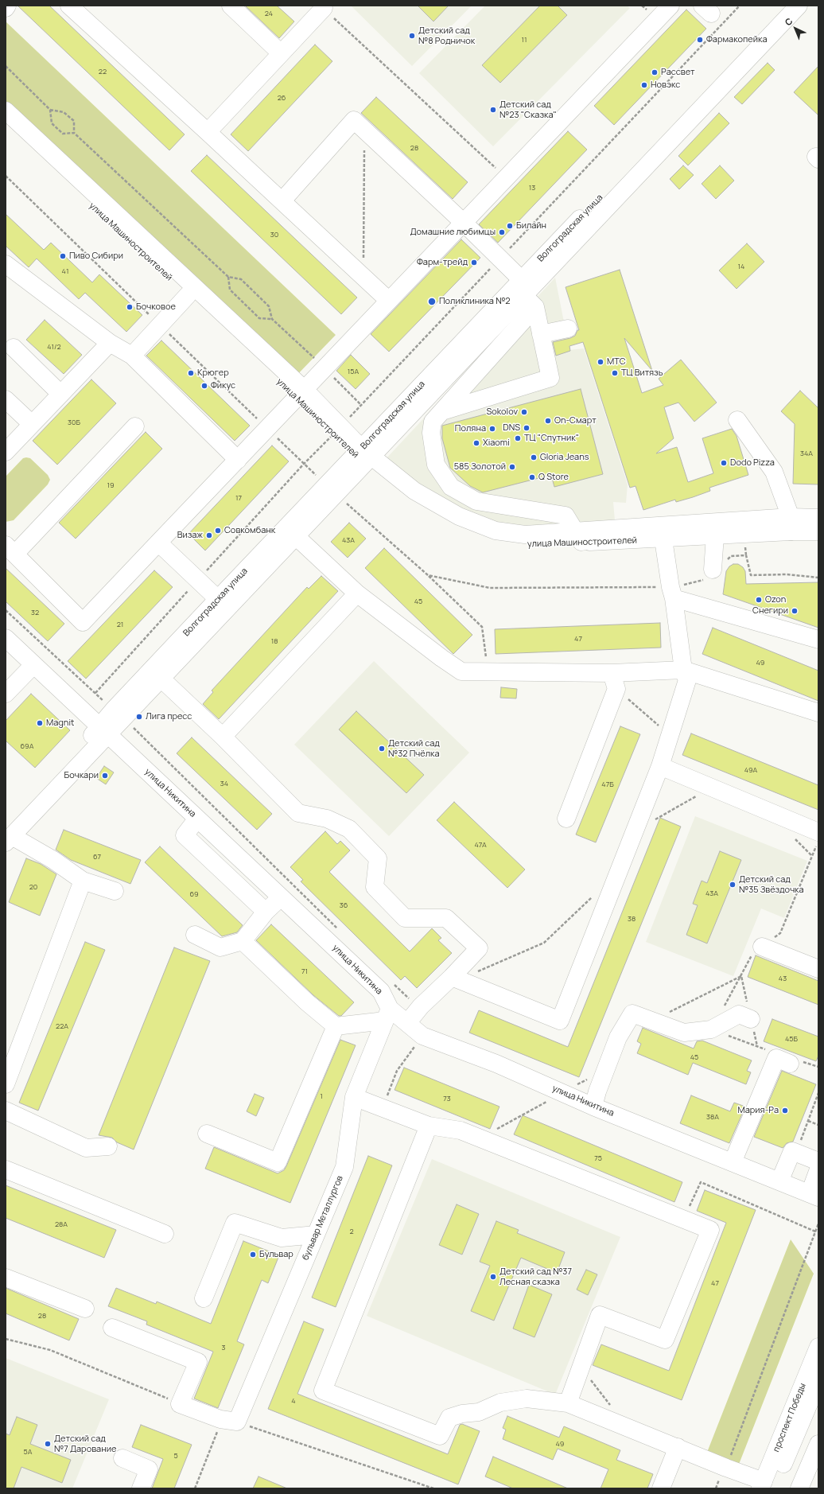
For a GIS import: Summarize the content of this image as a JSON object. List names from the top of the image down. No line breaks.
{"streets":{"main road":["Волгоградская улица","улица Машиностроителей","улица Никитина","бульвар Металлургов","проспект Победы"]},"crossings":[["Волгоградская улица","улица Машиностроителей"],["Волгоградская улица","улица Никитина"],["улица Никитина","бульвар Металлургов"]],"places":["Детский сад №8 Родничок","Фармакопейка","Рассвет","Новэкс","Детский сад №23 \"Сказка\"","Билайн","Домашние любимцы","Пиво Сибири","Фарм-трейд","Поликлиника №2","Бочковое","МТС","Крюгер","ТЦ Витязь","Фикус","Sokolov","On-Смарт","DNS","Поляна","ТЦ \"Спутник\"","Xiaomi","Gloria Jeans","Dodo Pizza","585 Золотой","Q Store","Совкомбанк","Визаж","Ozon","Снегири","Лига пресс","Magnit","Детский сад №32 Пчёлка","Бочкари","Детский сад №35 Звёздочка","Мария-Ра","Бульвар","Детский сад №37 Лесная сказка","Детский сад №7 Дарование"],"house_numbers":["24","11","22","26","28","13","30","14","41","41/2","15А","30Б","34А","19","17","43А","45","32","21","47","18","49","69А","49А","34","47Б","47А","67","20","43А","69","36","38","71","43","22А","45Б","45","1","73","38А","75","28А","2","47","28","3","4","49","5А","5"],"north":"top left"}
